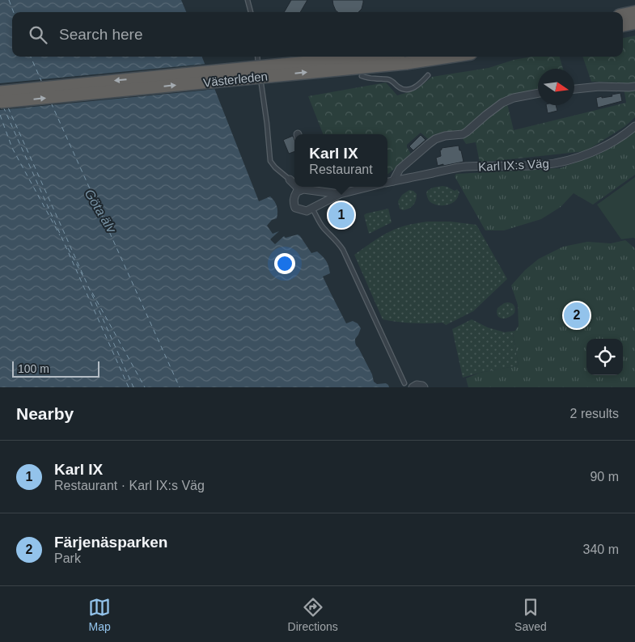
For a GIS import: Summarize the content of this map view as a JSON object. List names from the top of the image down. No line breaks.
{"streets":{"highway":["Västerleden"],"street":["Karl IX:s Väg"]},"water":["Göta älv"],"scale_bar":"100 m","north":"right","page":{"search":"Search here","popup":["Karl IX","Restaurant"],"pins":["1","2"],"scale":"100 m","heading":["Nearby","2 results"],"list":[{"mark":"1","name":"Karl IX","note":"Restaurant · Karl IX:s Väg","value":"90 m"},{"mark":"2","name":"Färjenäsparken","note":"Park","value":"340 m"}],"nav":["Map","Directions","Saved"]}}
